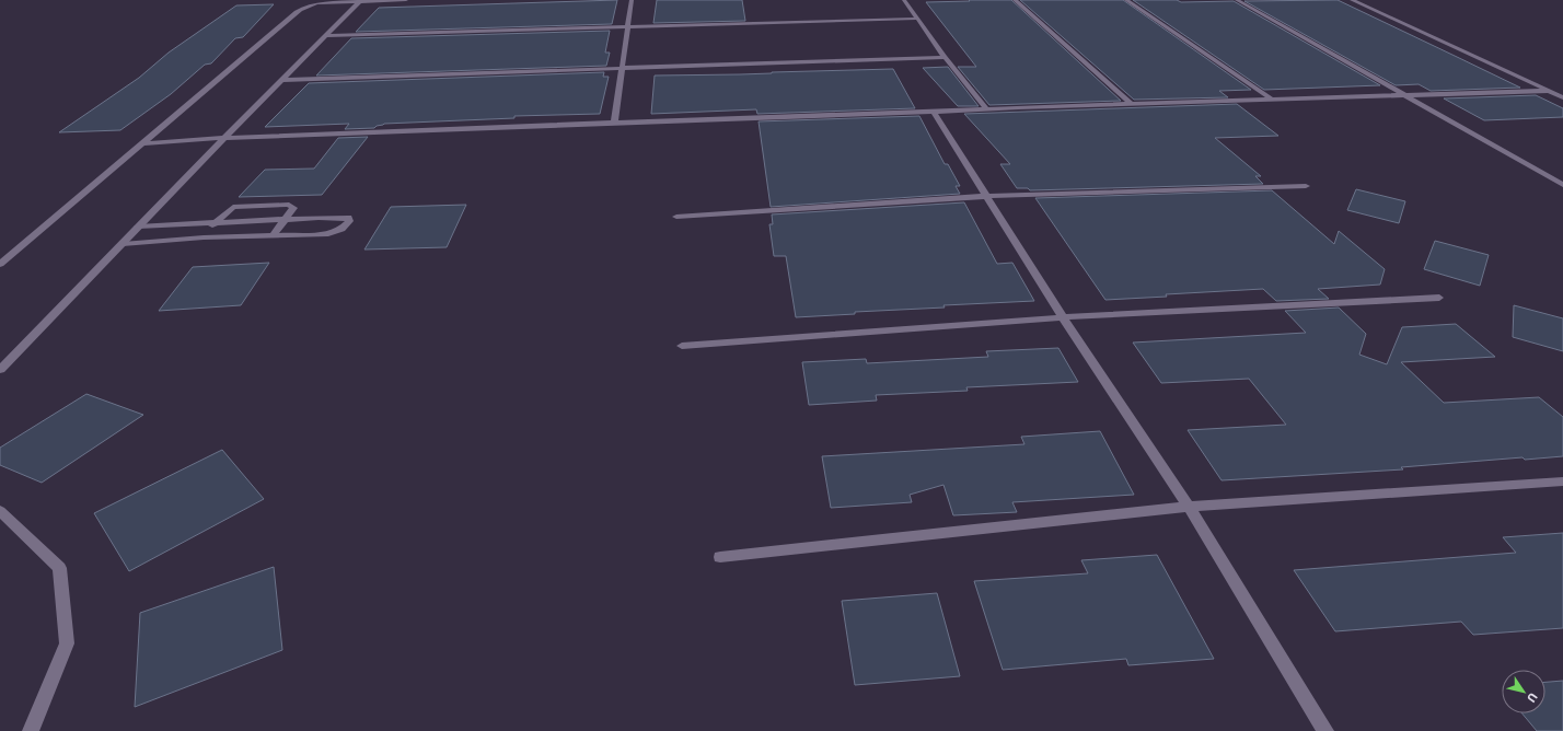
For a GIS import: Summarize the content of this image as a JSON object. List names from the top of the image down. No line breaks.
{"north":"bottom right"}
